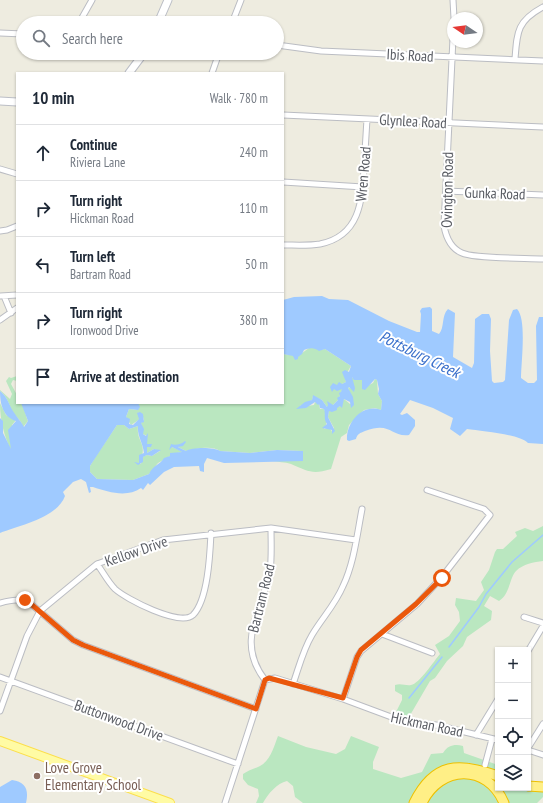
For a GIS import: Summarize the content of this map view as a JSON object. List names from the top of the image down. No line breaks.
{"streets":{"street":["Ibis Road","Glynlea Road","Wren Road","Ovington Road","Gunka Road","Kellow Drive","Bartram Road","Buttonwood Drive","Hickman Road"]},"crossings":[["Ibis Road","Ovington Road"],["Glynlea Road","Wren Road"],["Glynlea Road","Ovington Road"],["Ovington Road","Gunka Road"],["Kellow Drive","Bartram Road"],["Kellow Drive","Buttonwood Drive"],["Bartram Road","Hickman Road"]],"water":["Pottsburg Creek"],"places":["Love Grove Elementary School"],"north":"left","page":{"search":"Search here","heading":["10 min","Walk · 780 m"],"list":[["Continue","Riviera Lane","240 m"],["Turn right","Hickman Road","110 m"],["Turn left","Bartram Road","50 m"],["Turn right","Ironwood Drive","380 m"],"Arrive at destination"],"map_buttons":["+","−"]}}
